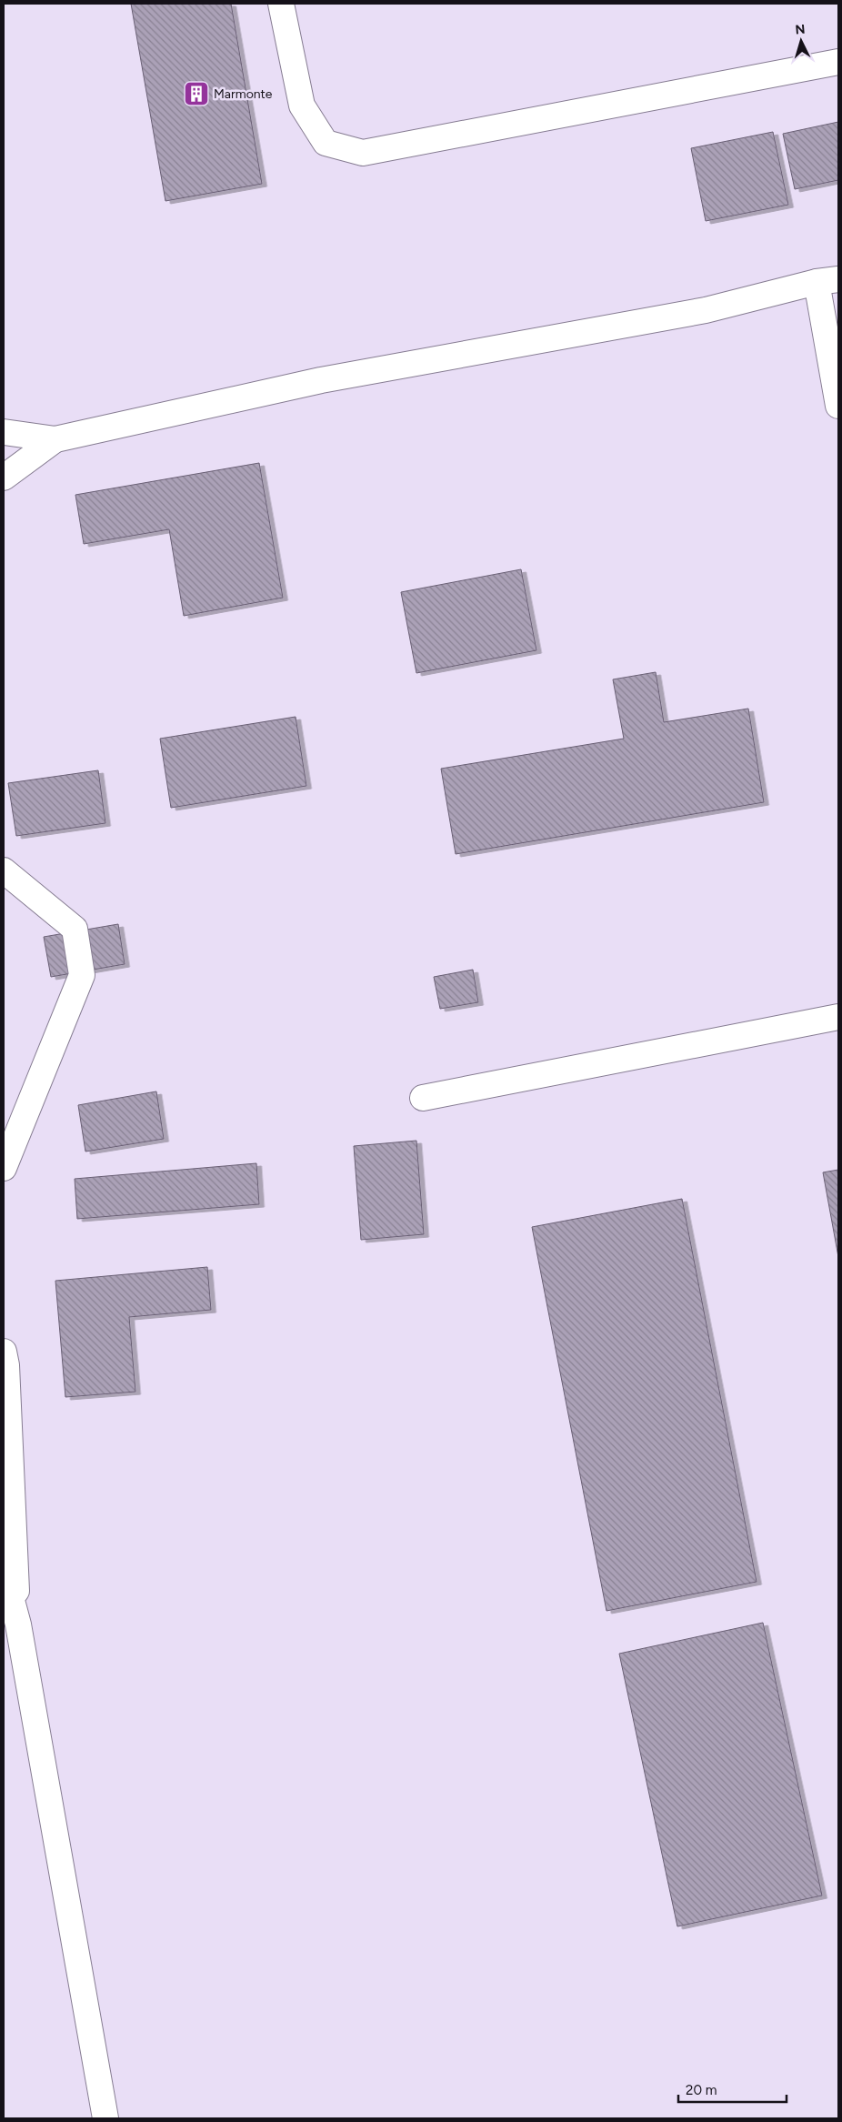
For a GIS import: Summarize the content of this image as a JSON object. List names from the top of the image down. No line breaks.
{"places":{"building":["Marmonte"]},"scale_bar":"20 m","north":"top"}
